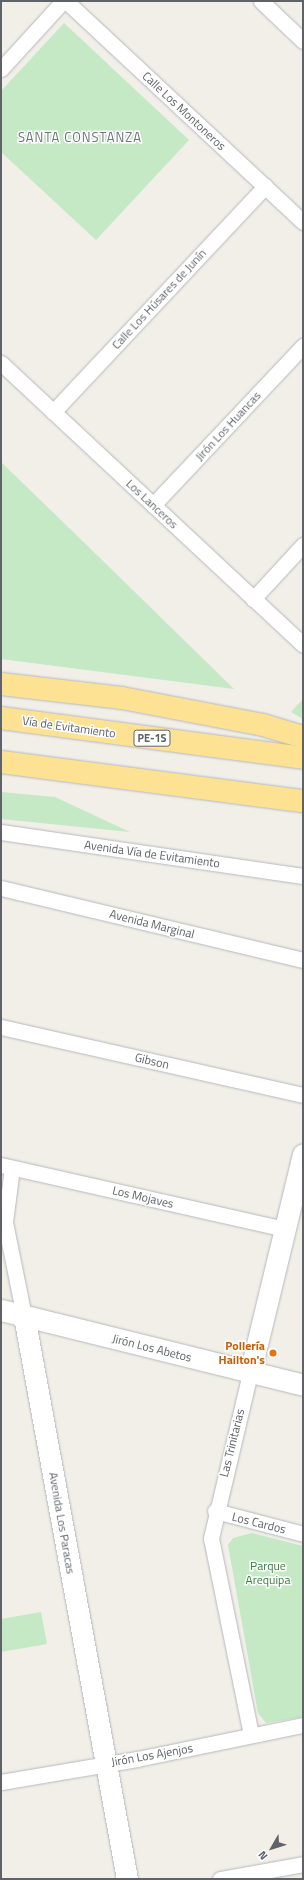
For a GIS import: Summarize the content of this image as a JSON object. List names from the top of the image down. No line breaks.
{"streets":{"highway":["Vía de Evitamiento","PE-1S"],"street":["Calle Los Montoneros","Calle Los Húsares de Junín","Jirón Los Huancas","Los Lanceros","Avenida Vía de Evitamiento","Avenida Marginal","Gibson","Los Mojaves","Jirón Los Abetos","Las Trinitarias","Avenida Los Paracas","Los Cardos","Jirón Los Ajenjos"]},"crossings":[["Calle Los Montoneros","Calle Los Húsares de Junín"],["Calle Los Húsares de Junín","Los Lanceros"],["Jirón Los Huancas","Los Lanceros"],["Los Mojaves","Las Trinitarias"],["Los Mojaves","Avenida Los Paracas"],["Jirón Los Abetos","Las Trinitarias"],["Jirón Los Abetos","Avenida Los Paracas"],["Las Trinitarias","Los Cardos"],["Las Trinitarias","Jirón Los Ajenjos"],["Avenida Los Paracas","Jirón Los Ajenjos"]],"districts":["SANTA CONSTANZA"],"parks":["Parque Arequipa"],"places":["Pollería Hailton's"],"north":"bottom left"}
